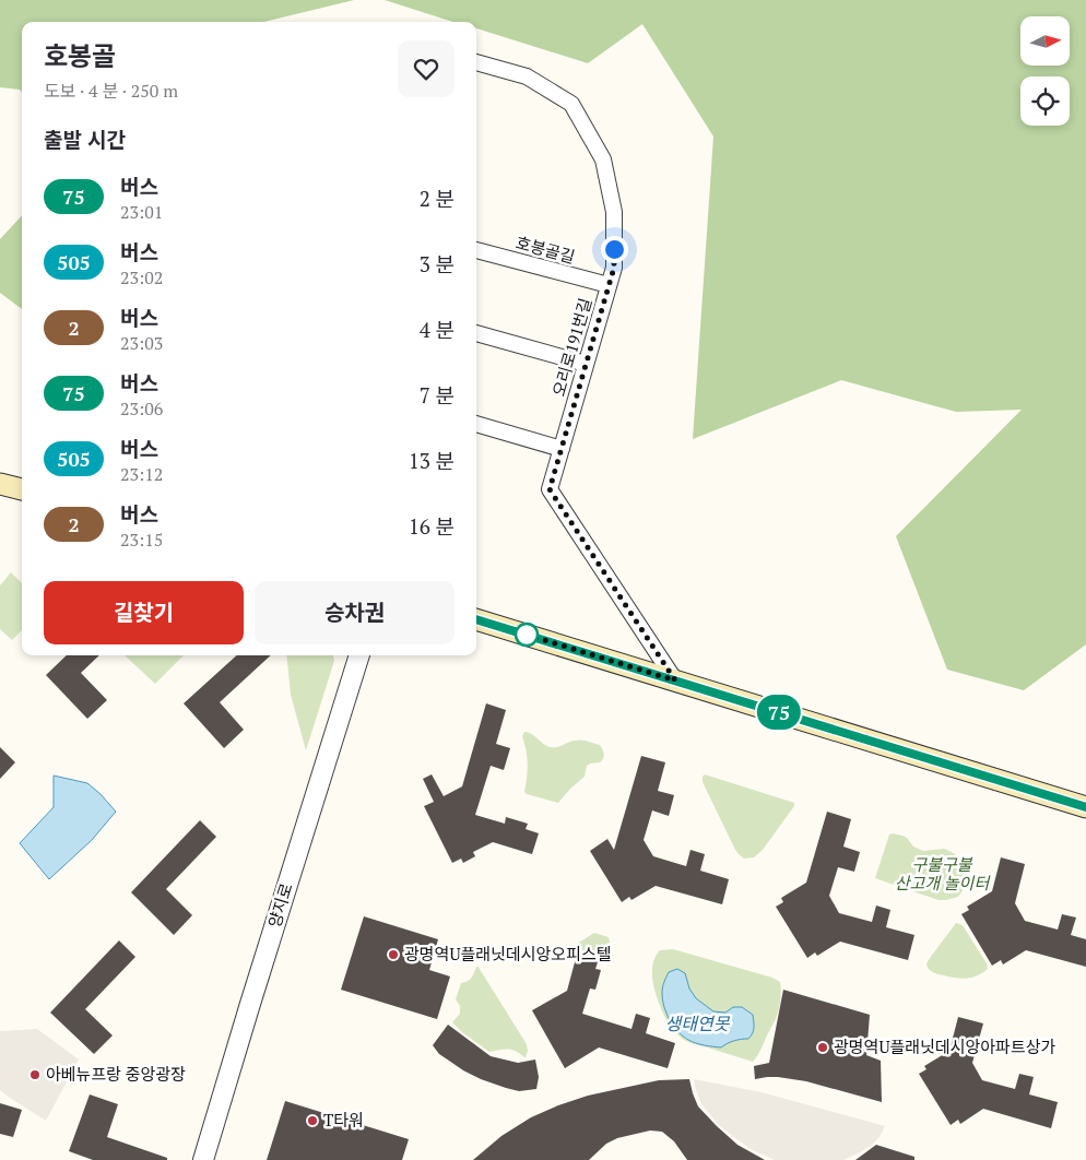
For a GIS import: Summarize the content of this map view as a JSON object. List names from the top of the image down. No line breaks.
{"streets":{"street":["호봉골길","오리로191번길","양지로"]},"crossings":[["호봉골길","오리로191번길"]],"water":["생태연못"],"parks":["구불구불 산고개 놀이터"],"places":["광명역U플래닛데시앙오피스텔","광명역U플래닛데시앙아파트상가","아베뉴프랑 중앙광장","T타워"],"lines":["bus line 75"],"north":"right","page":{"on_map":"75","heading":[["호봉골","도보 · 4 분 · 250 m"],"출발 시간"],"list":[{"mark":"75","name":"버스","note":"23:01","value":"2 분"},{"mark":"505","name":"버스","note":"23:02","value":"3 분"},{"mark":"2","name":"버스","note":"23:03","value":"4 분"},{"mark":"75","name":"버스","note":"23:06","value":"7 분"},{"mark":"505","name":"버스","note":"23:12","value":"13 분"},{"mark":"2","name":"버스","note":"23:15","value":"16 분"}],"buttons":["길찾기","승차권"]}}
